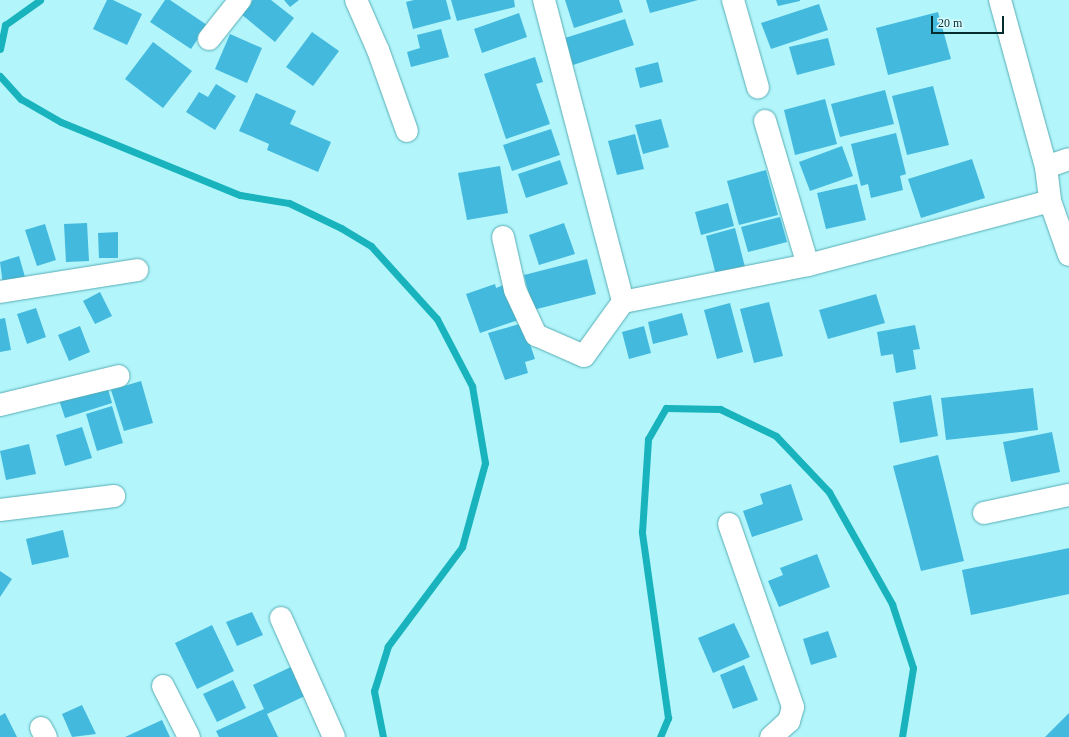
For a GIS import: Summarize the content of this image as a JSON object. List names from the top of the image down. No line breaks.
{"scale_bar":"20 m"}
